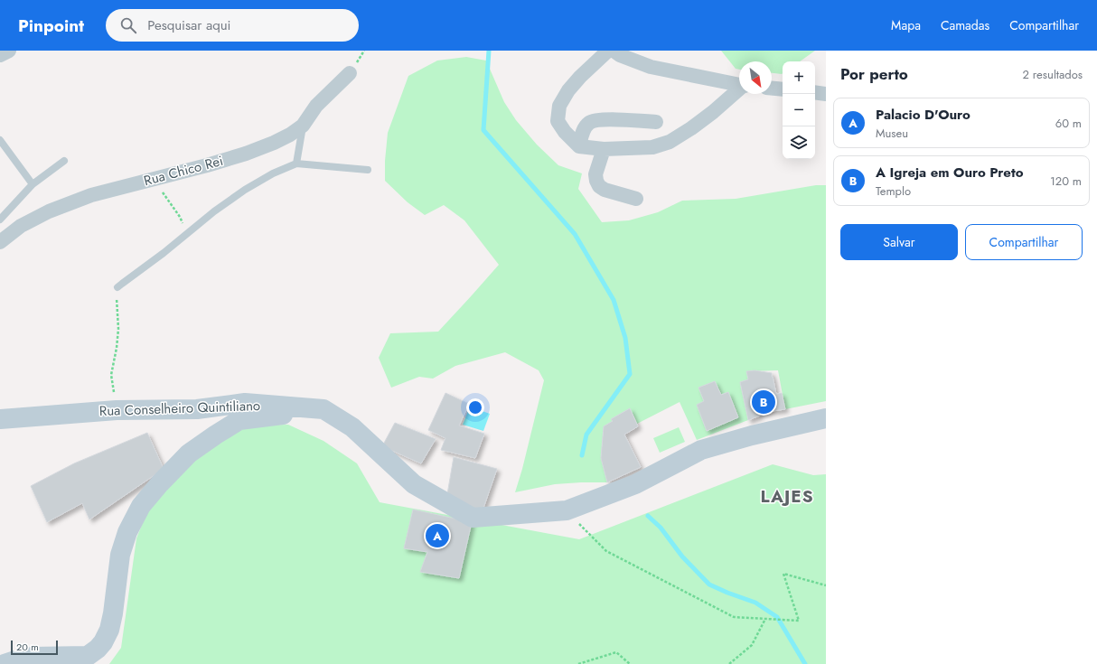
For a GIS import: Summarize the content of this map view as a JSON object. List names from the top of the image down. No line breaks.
{"streets":{"main road":["Rua Conselheiro Quintiliano"],"street":["Rua Chico Rei"]},"districts":["LAJES"],"scale_bar":"20 m","north":"bottom right","page":{"header":"Pinpoint","search":"Pesquisar aqui","nav":["Mapa","Camadas","Compartilhar"],"heading":["Por perto","2 resultados"],"map_buttons":["+","−"],"list":[{"mark":"A","name":"Palacio D'Ouro","note":"Museu","value":"60 m"},{"mark":"B","name":"A Igreja em Ouro Preto","note":"Templo","value":"120 m"}],"buttons":["Salvar","Compartilhar"],"pins":["B","A"],"scale":"20 m"}}
